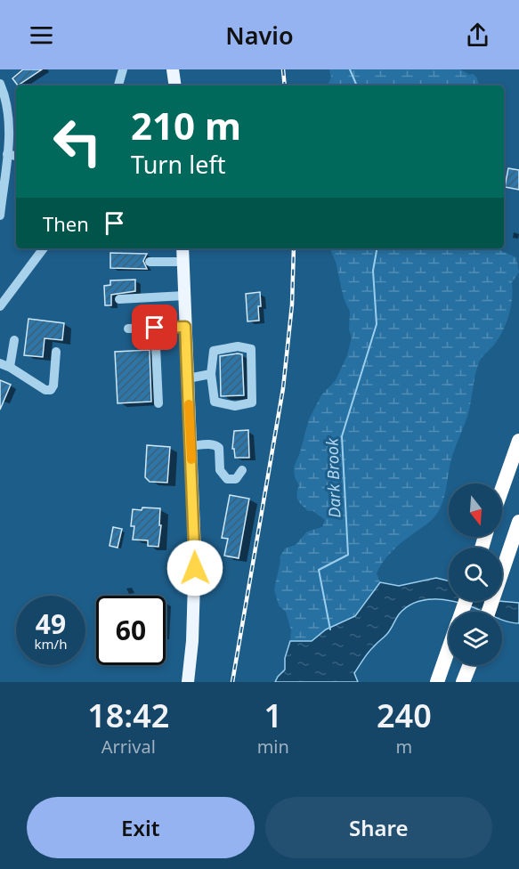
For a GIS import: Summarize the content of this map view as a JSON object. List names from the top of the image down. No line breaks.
{"water":["Dark Brook"],"north":"bottom","page":{"header":"Navio","turn":["210 m","Turn left"],"then":"Then","speed":"49 km/h","limit":"60","eta":["18:42","Arrival","1","min","240","m"],"buttons":["Exit","Share"]}}
